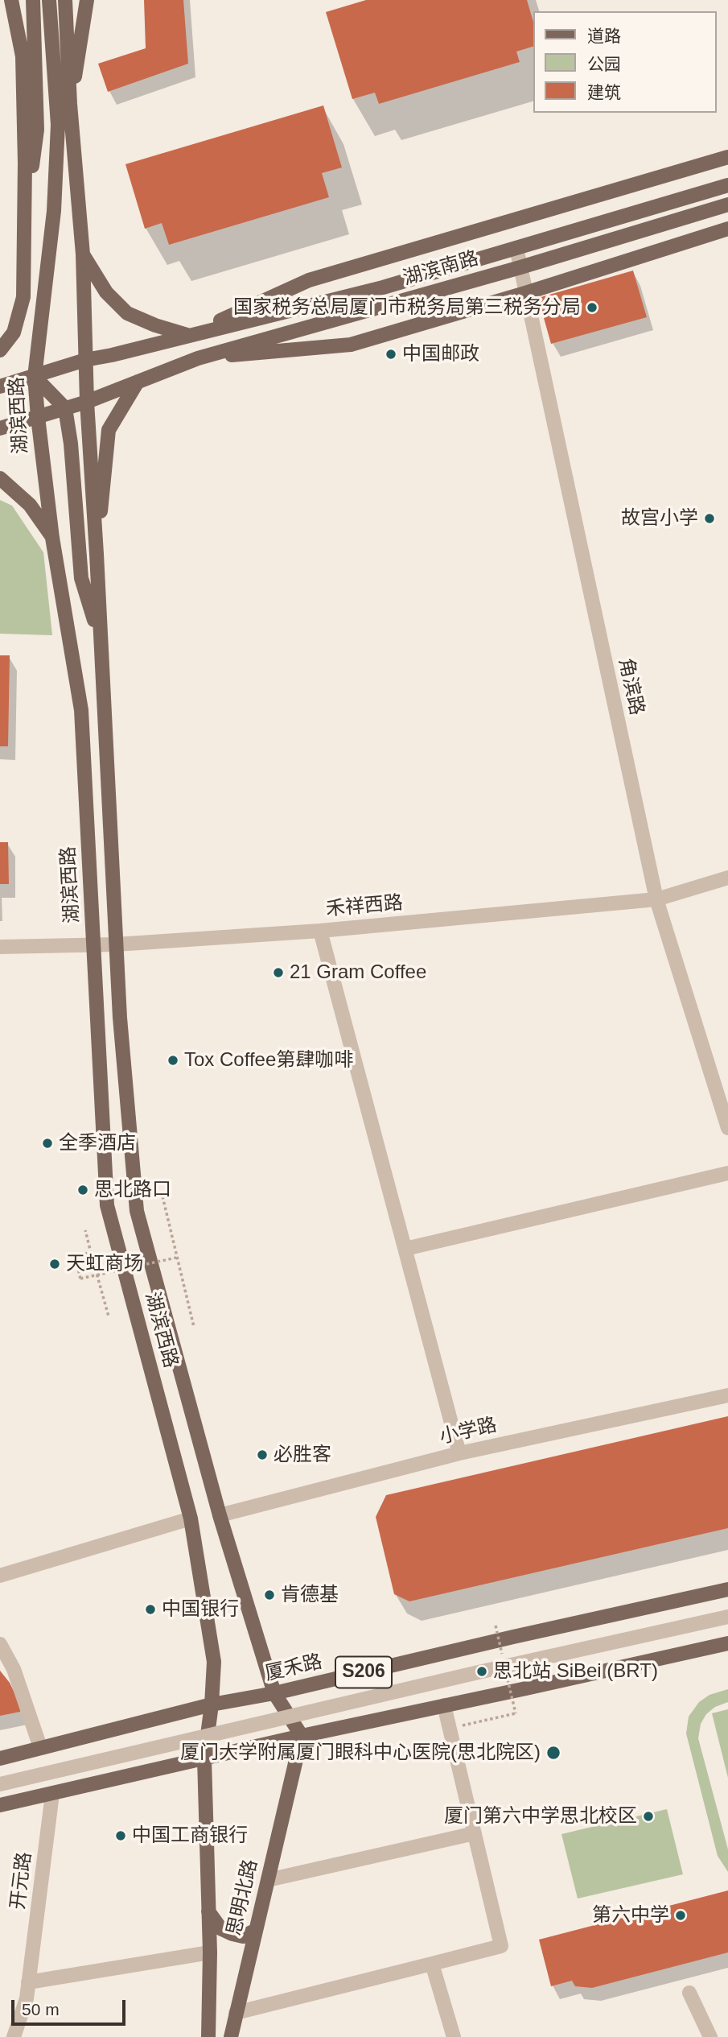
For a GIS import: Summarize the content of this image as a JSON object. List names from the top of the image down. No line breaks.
{"streets":{"main road":["湖滨南路","湖滨西路","厦禾路","S206","思明北路"],"street":["角滨路","禾祥西路","小学路","开元路"]},"crossings":[["湖滨南路","湖滨西路"],["湖滨南路","角滨路"],["湖滨西路","禾祥西路"],["湖滨西路","小学路"],["湖滨西路","厦禾路"],["湖滨西路","S206"],["湖滨西路","思明北路"],["角滨路","禾祥西路"],["S206","开元路"],["S206","思明北路"]],"places":["国家税务总局厦门市税务局第三税务分局","中国邮政","故宫小学","21 Gram Coffee","Tox Coffee第肆咖啡","全季酒店","思北路口","天虹商场","必胜客","肯德基","中国银行","思北站 SiBei (BRT)","厦门大学附属厦门眼科中心医院(思北院区)","厦门第六中学思北校区","中国工商银行","第六中学"],"legend":["道路","公园","建筑"],"scale_bar":"50 m"}
